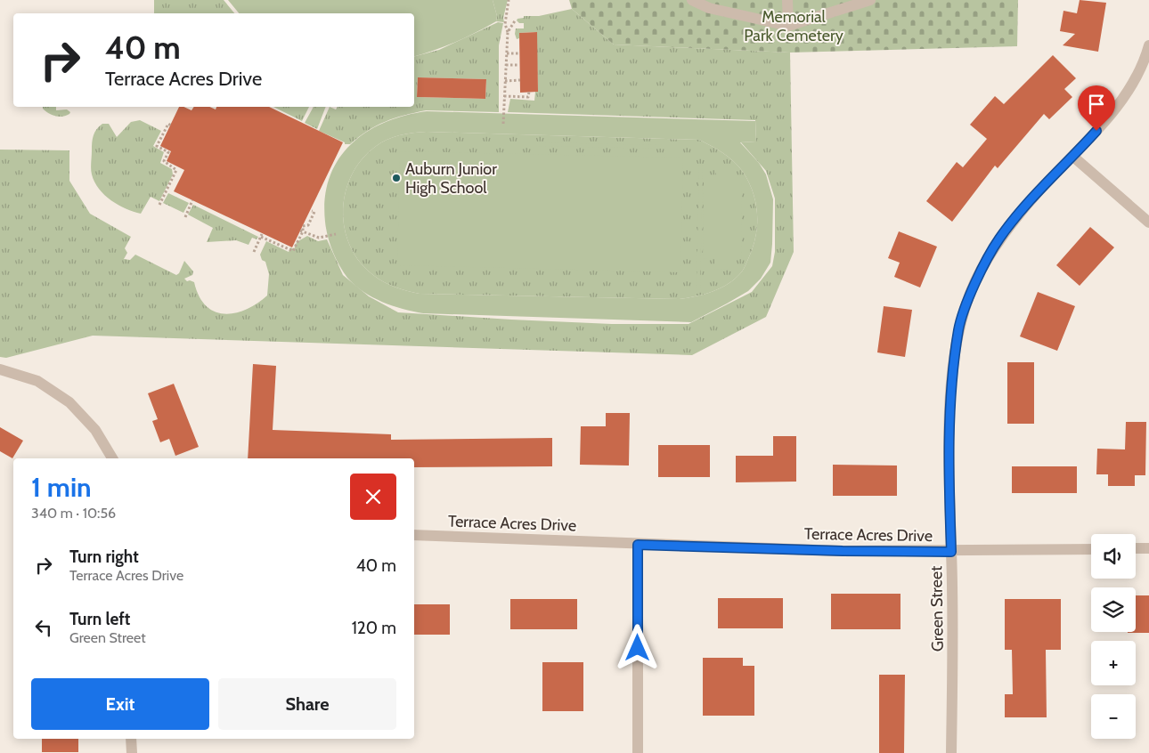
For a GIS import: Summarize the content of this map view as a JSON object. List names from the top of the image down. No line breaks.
{"streets":{"street":["Terrace Acres Drive","Green Street"]},"crossings":[["Terrace Acres Drive","Green Street"]],"parks":["Memorial Park Cemetery"],"places":["Auburn Junior High School"],"page":{"turn":["40 m","Terrace Acres Drive"],"heading":["1 min","340 m · 10:56"],"map_buttons":["+","−"],"list":[{"name":"Turn right","note":"Terrace Acres Drive","value":"40 m"},{"name":"Turn left","note":"Green Street","value":"120 m"}],"buttons":["Exit","Share"]}}
